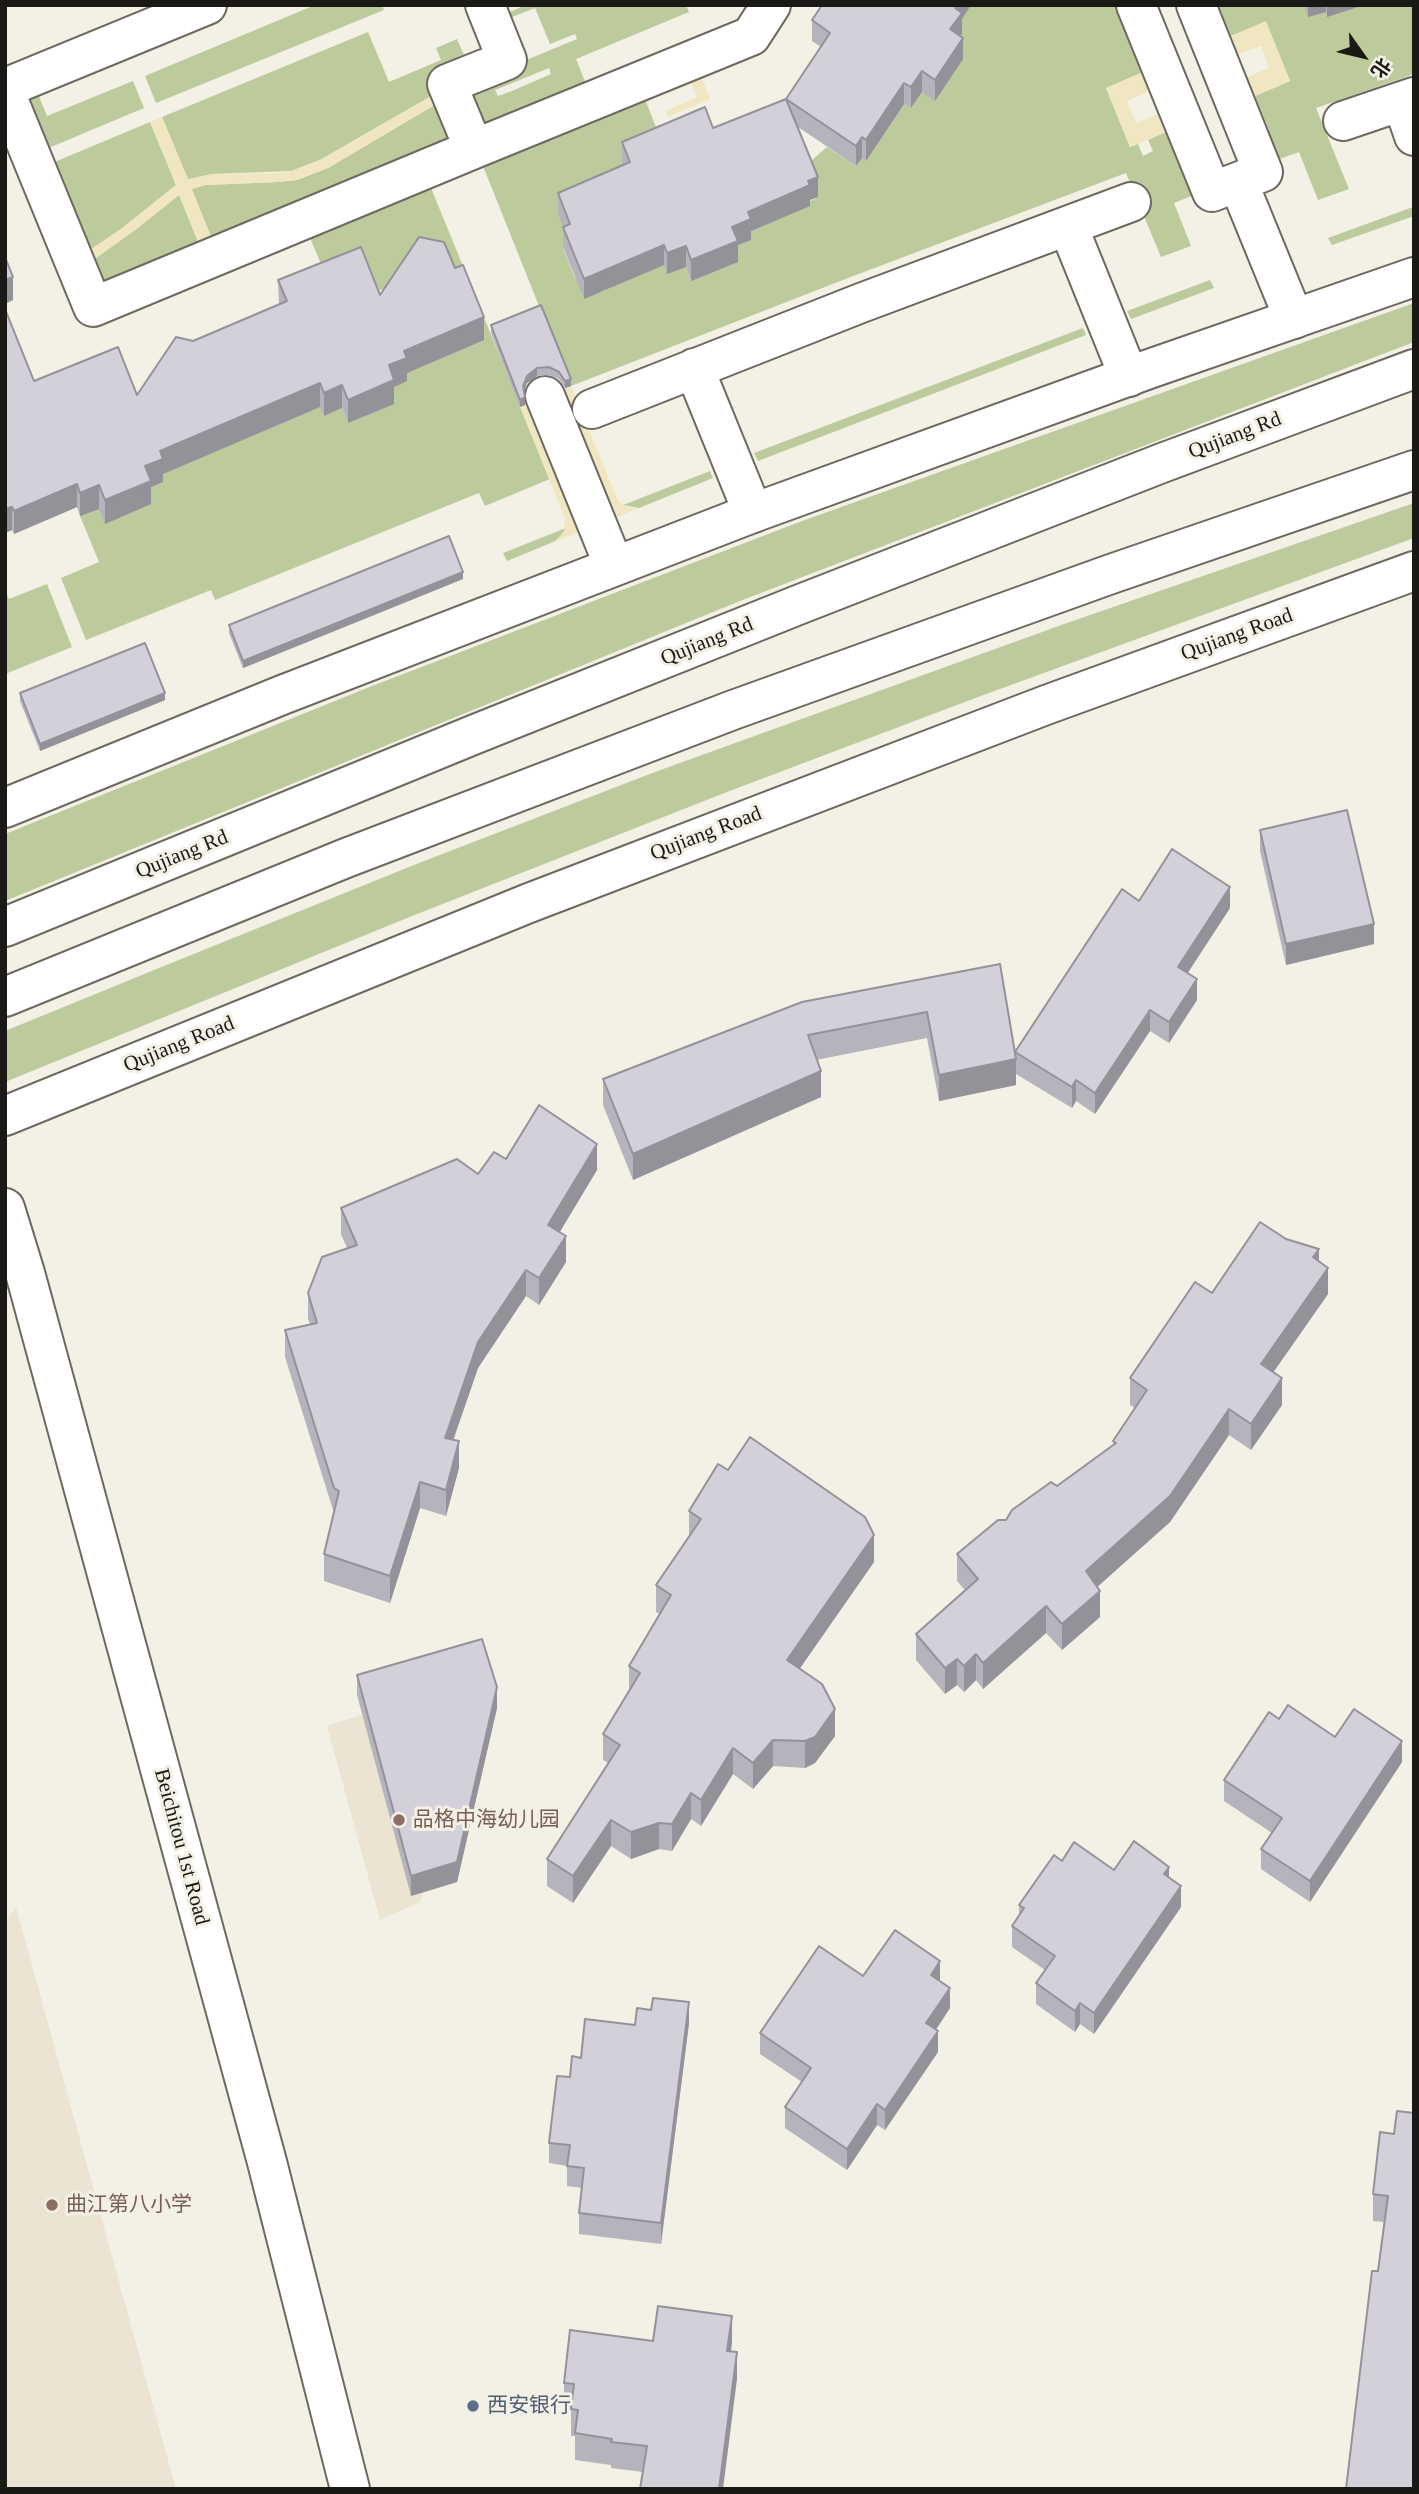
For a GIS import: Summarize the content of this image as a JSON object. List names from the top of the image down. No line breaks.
{"streets":{"main road":["Qujiang Rd","Qujiang Road","Beichitou 1st Road"]},"places":["品格中海幼儿园","曲江第八小学","西安银行"],"north":"bottom right"}
